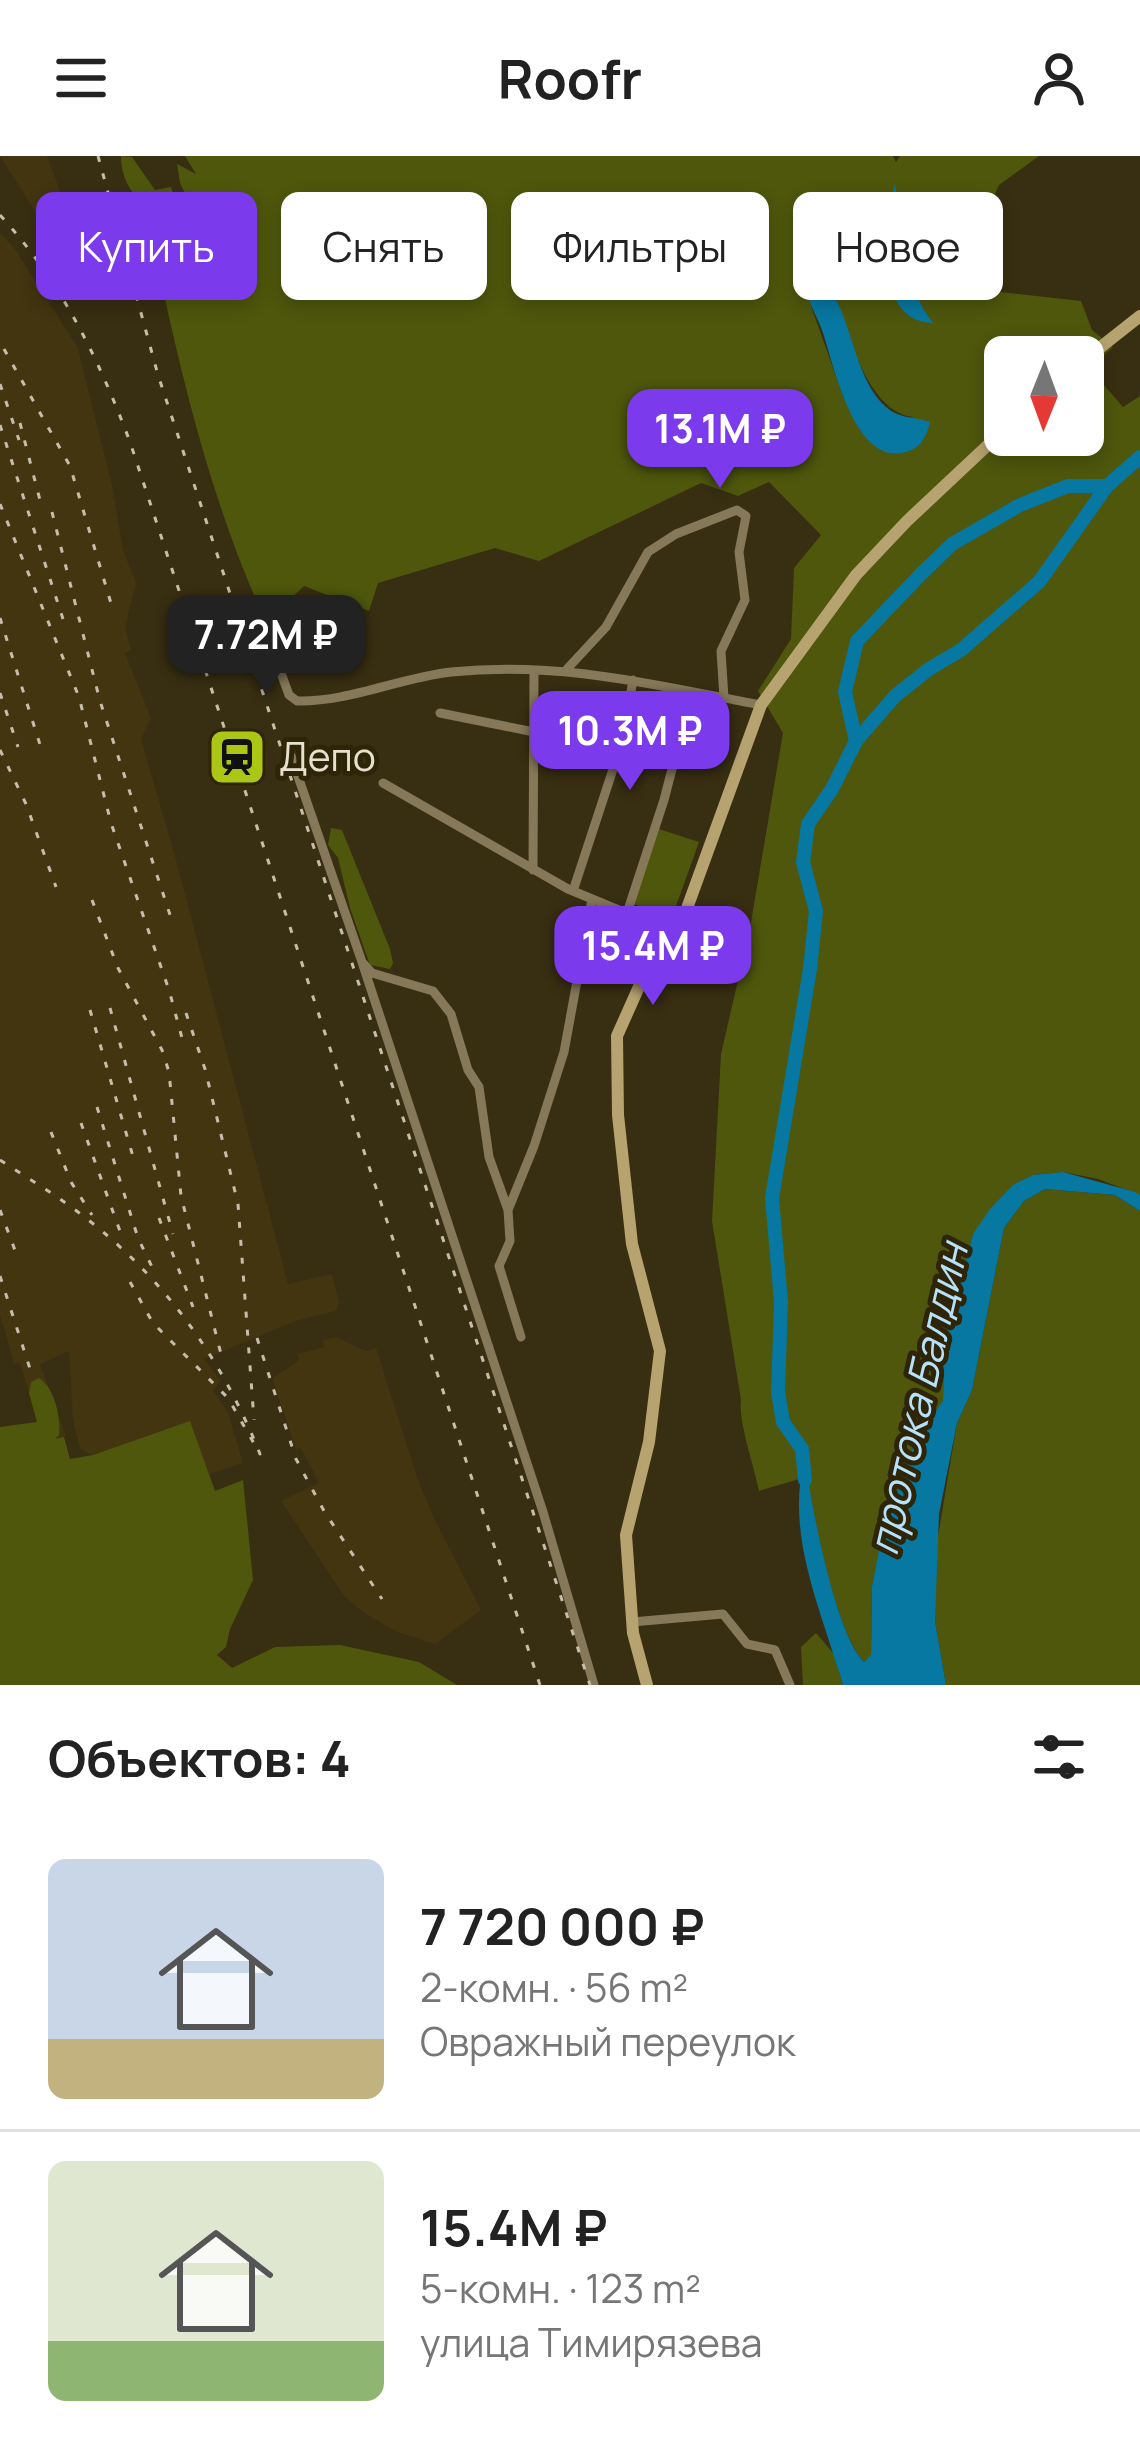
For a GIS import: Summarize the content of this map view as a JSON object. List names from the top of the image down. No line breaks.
{"water":["протока Балдин"],"places":{"station":["Депо"]},"north":"bottom","page":{"header":"Roofr","chip":["Купить","Снять","Фильтры","Новое"],"price":["13.1M ₽","7.72M ₽","10.3M ₽","15.4M ₽"],"heading":"Объектов: 4","list":[{"name":"7 720 000 ₽","note":"2-комн. · 56 m² · Овражный переулок"},{"name":"15.4M ₽","note":"5-комн. · 123 m² · улица Тимирязева"}]}}
